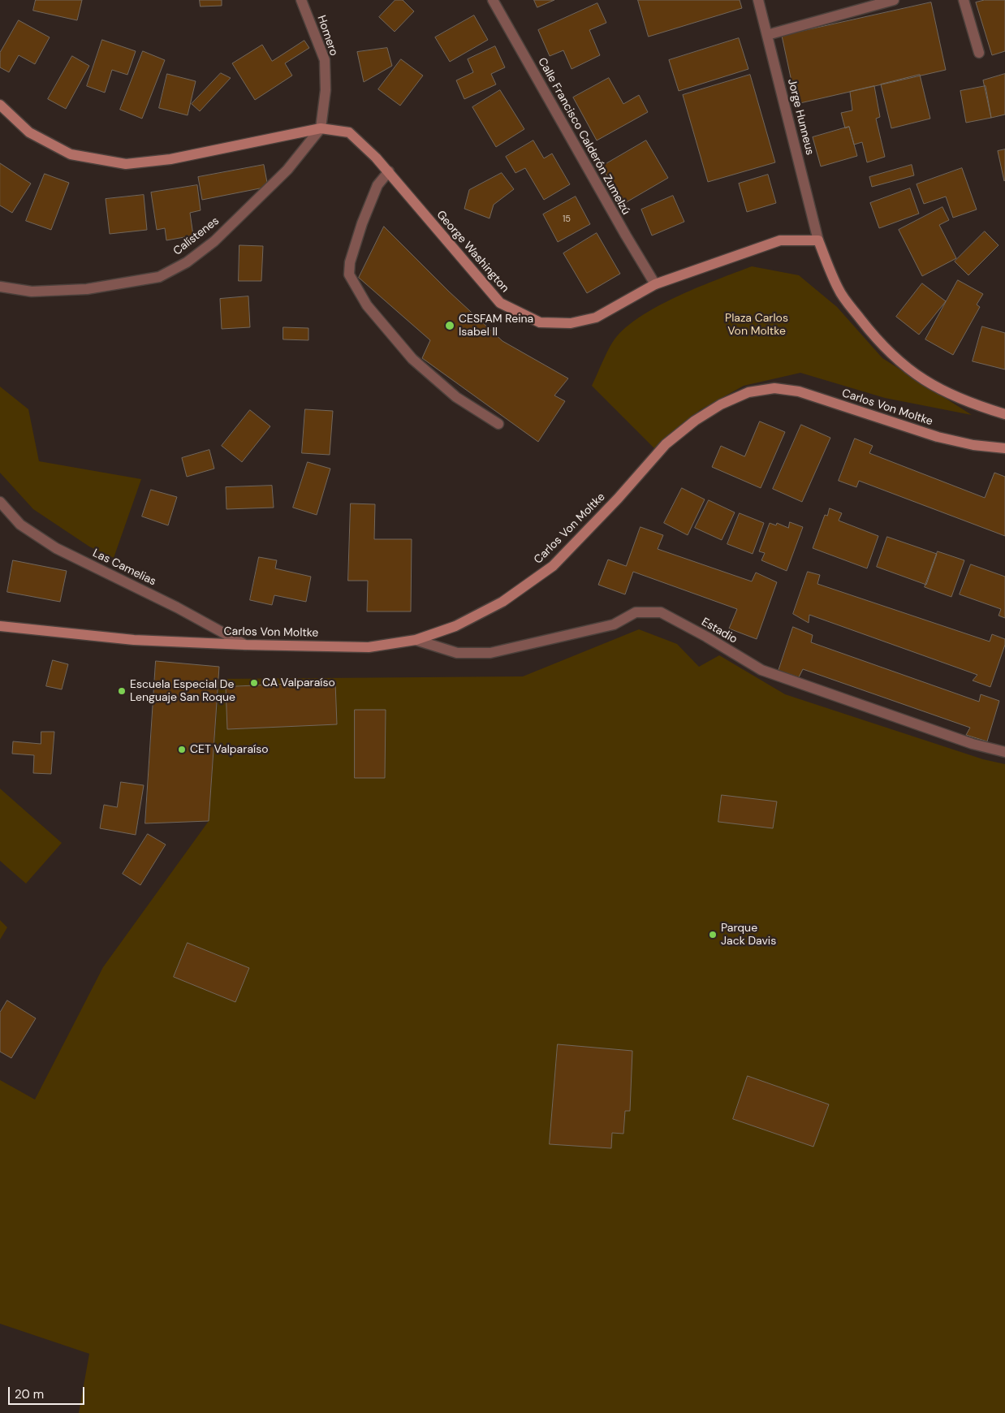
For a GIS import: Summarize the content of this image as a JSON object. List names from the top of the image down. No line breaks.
{"streets":{"street":["Homero","Jorge Hunneus","Calle Francisco Calderón Zumelzú","Calístenes","George Washington","Carlos Von Moltke","Las Camelias","Estadio"]},"crossings":[["Homero","Calístenes"],["Homero","George Washington"],["Jorge Hunneus","George Washington"],["Calle Francisco Calderón Zumelzú","George Washington"],["Calístenes","George Washington"],["Carlos Von Moltke","Las Camelias"],["Carlos Von Moltke","Estadio"]],"parks":["Plaza Carlos Von Moltke"],"places":["CESFAM Reina Isabel II","CA Valparaíso","Escuela Especial De Lenguaje San Roque","CET Valparaíso","Parque Jack Davis"],"house_numbers":["15"],"scale_bar":"20 m"}
